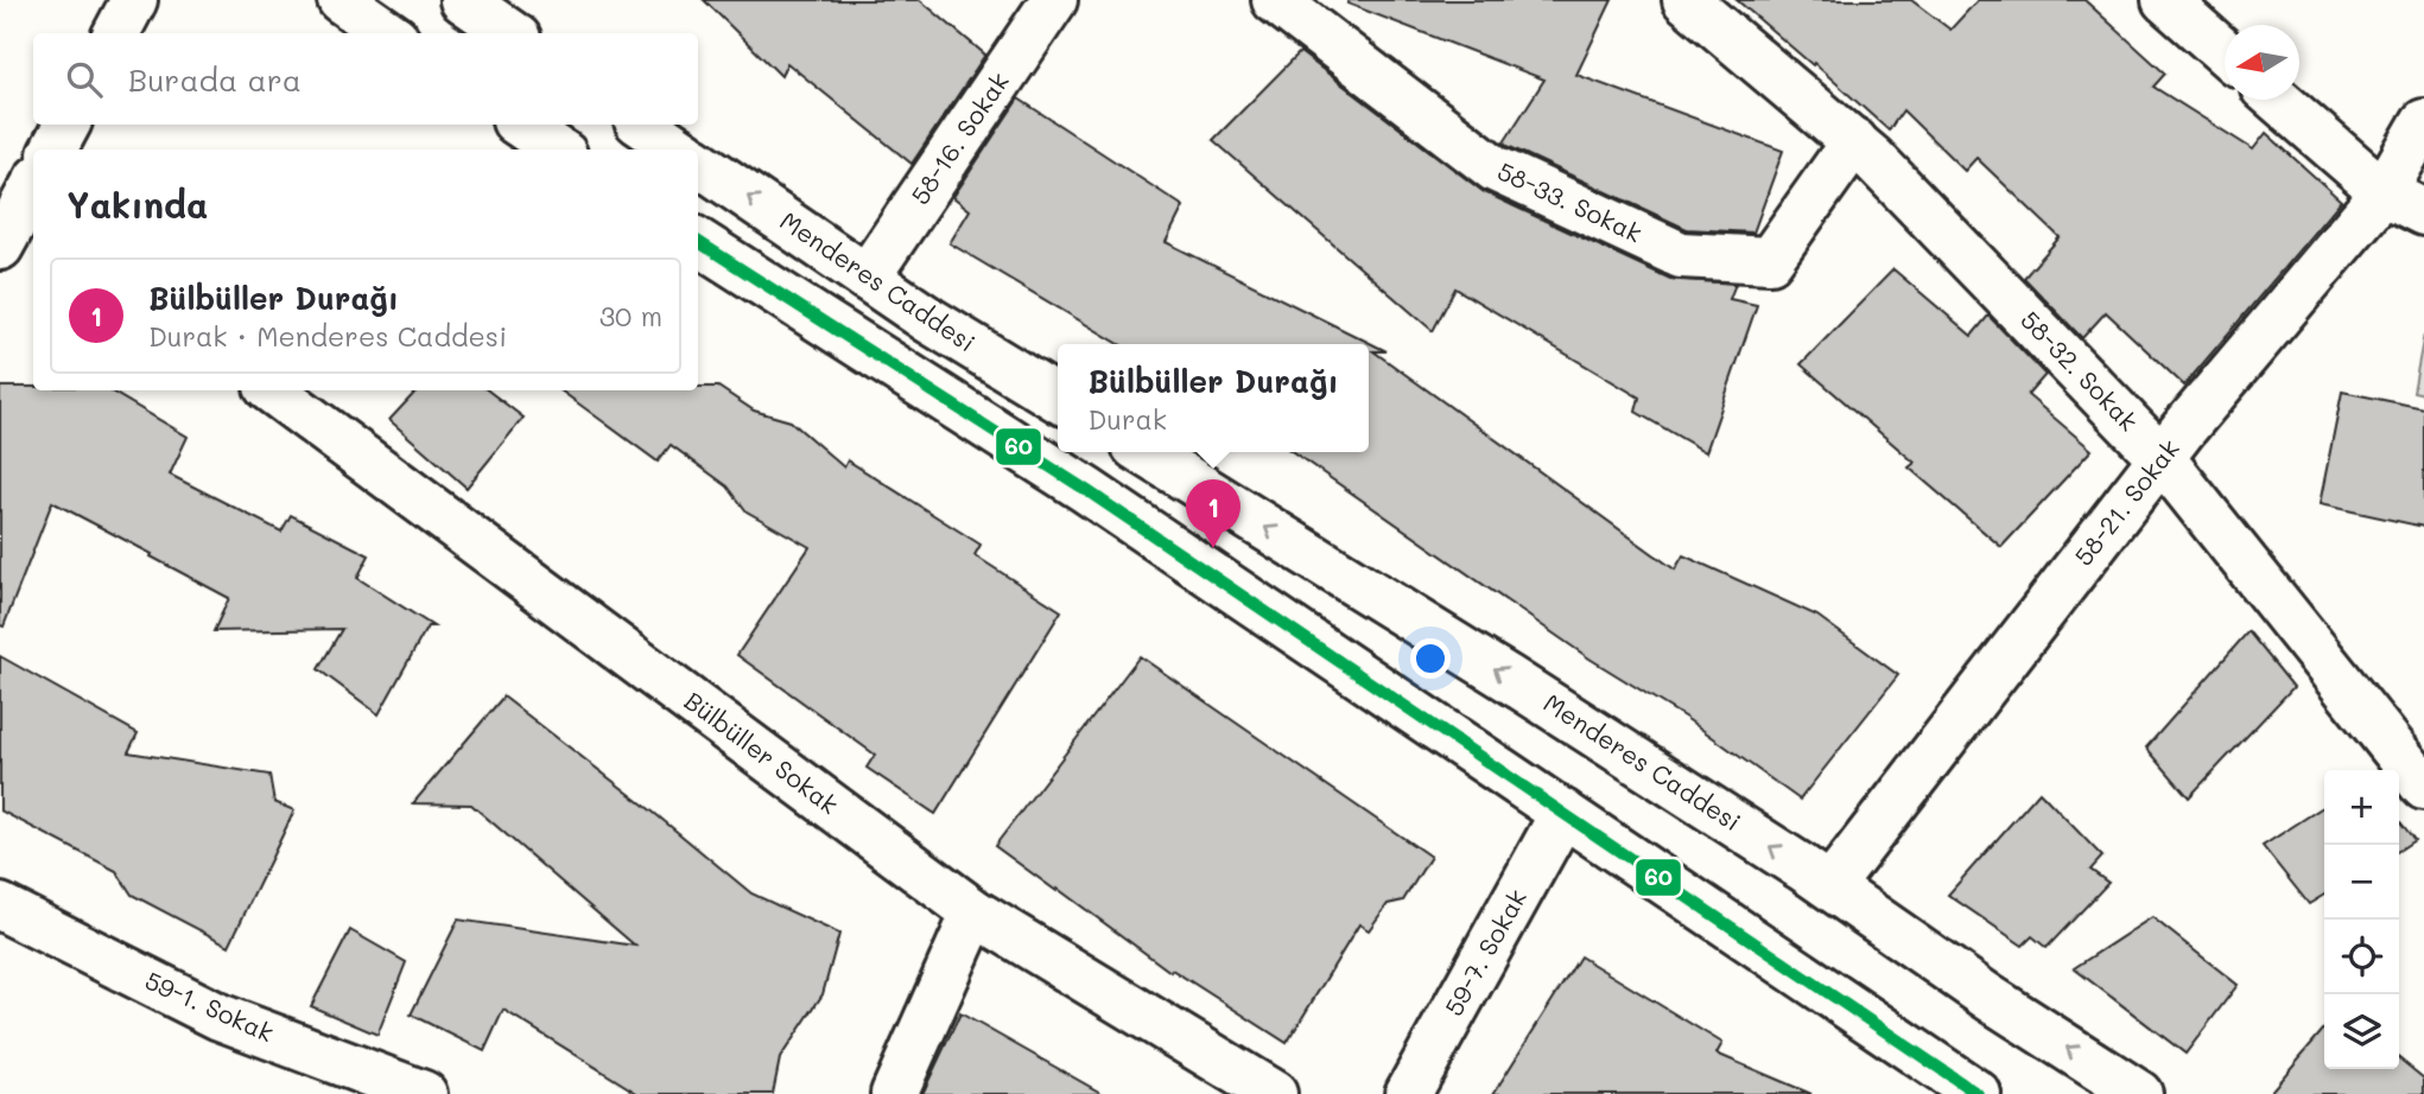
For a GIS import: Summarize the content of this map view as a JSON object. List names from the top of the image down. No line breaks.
{"streets":{"street":["58-16. Sokak","58-33. Sokak","Menderes Caddesi","58-32. Sokak","58-21. Sokak","Bülbüller Sokak","59-7. Sokak","59-1. Sokak"]},"crossings":[["58-16. Sokak","Menderes Caddesi"],["58-33. Sokak","58-32. Sokak"],["Menderes Caddesi","58-21. Sokak"],["58-32. Sokak","58-21. Sokak"]],"lines":["transit line 60"],"north":"left","page":{"search":"Burada ara","heading":"Yakında","list":[{"mark":"1","name":"Bülbüller Durağı","note":"Durak · Menderes Caddesi","value":"30 m"}],"popup":["Bülbüller Durağı","Durak"],"pins":"1","map_buttons":["+","−"]}}
